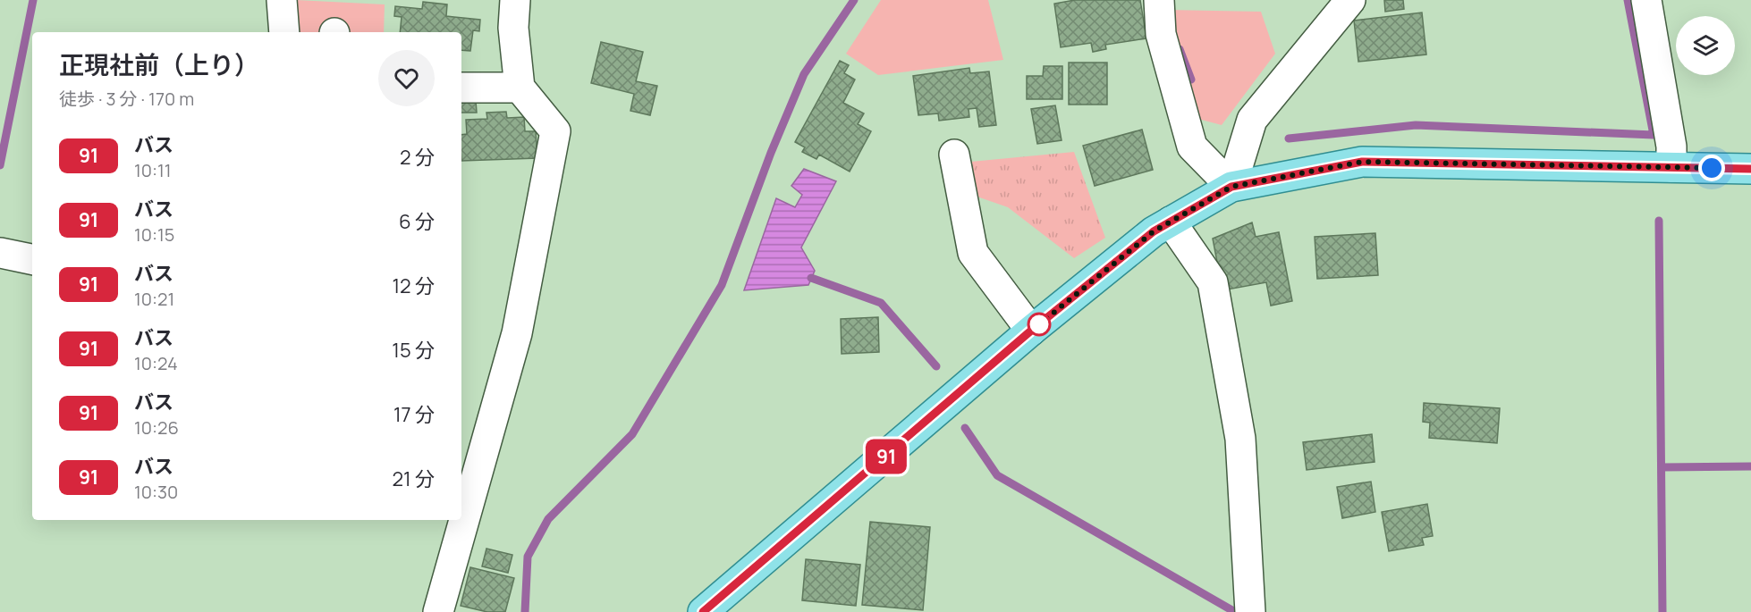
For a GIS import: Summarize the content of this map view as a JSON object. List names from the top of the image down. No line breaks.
{"lines":["bus line 91"],"page":{"on_map":"91","heading":["正現社前（上り）","徒歩 · 3 分 · 170 m"],"list":[{"mark":"91","name":"バス","note":"10:11","value":"2 分"},{"mark":"91","name":"バス","note":"10:15","value":"6 分"},{"mark":"91","name":"バス","note":"10:21","value":"12 分"},{"mark":"91","name":"バス","note":"10:24","value":"15 分"},{"mark":"91","name":"バス","note":"10:26","value":"17 分"},{"mark":"91","name":"バス","note":"10:30","value":"21 分"}]}}
